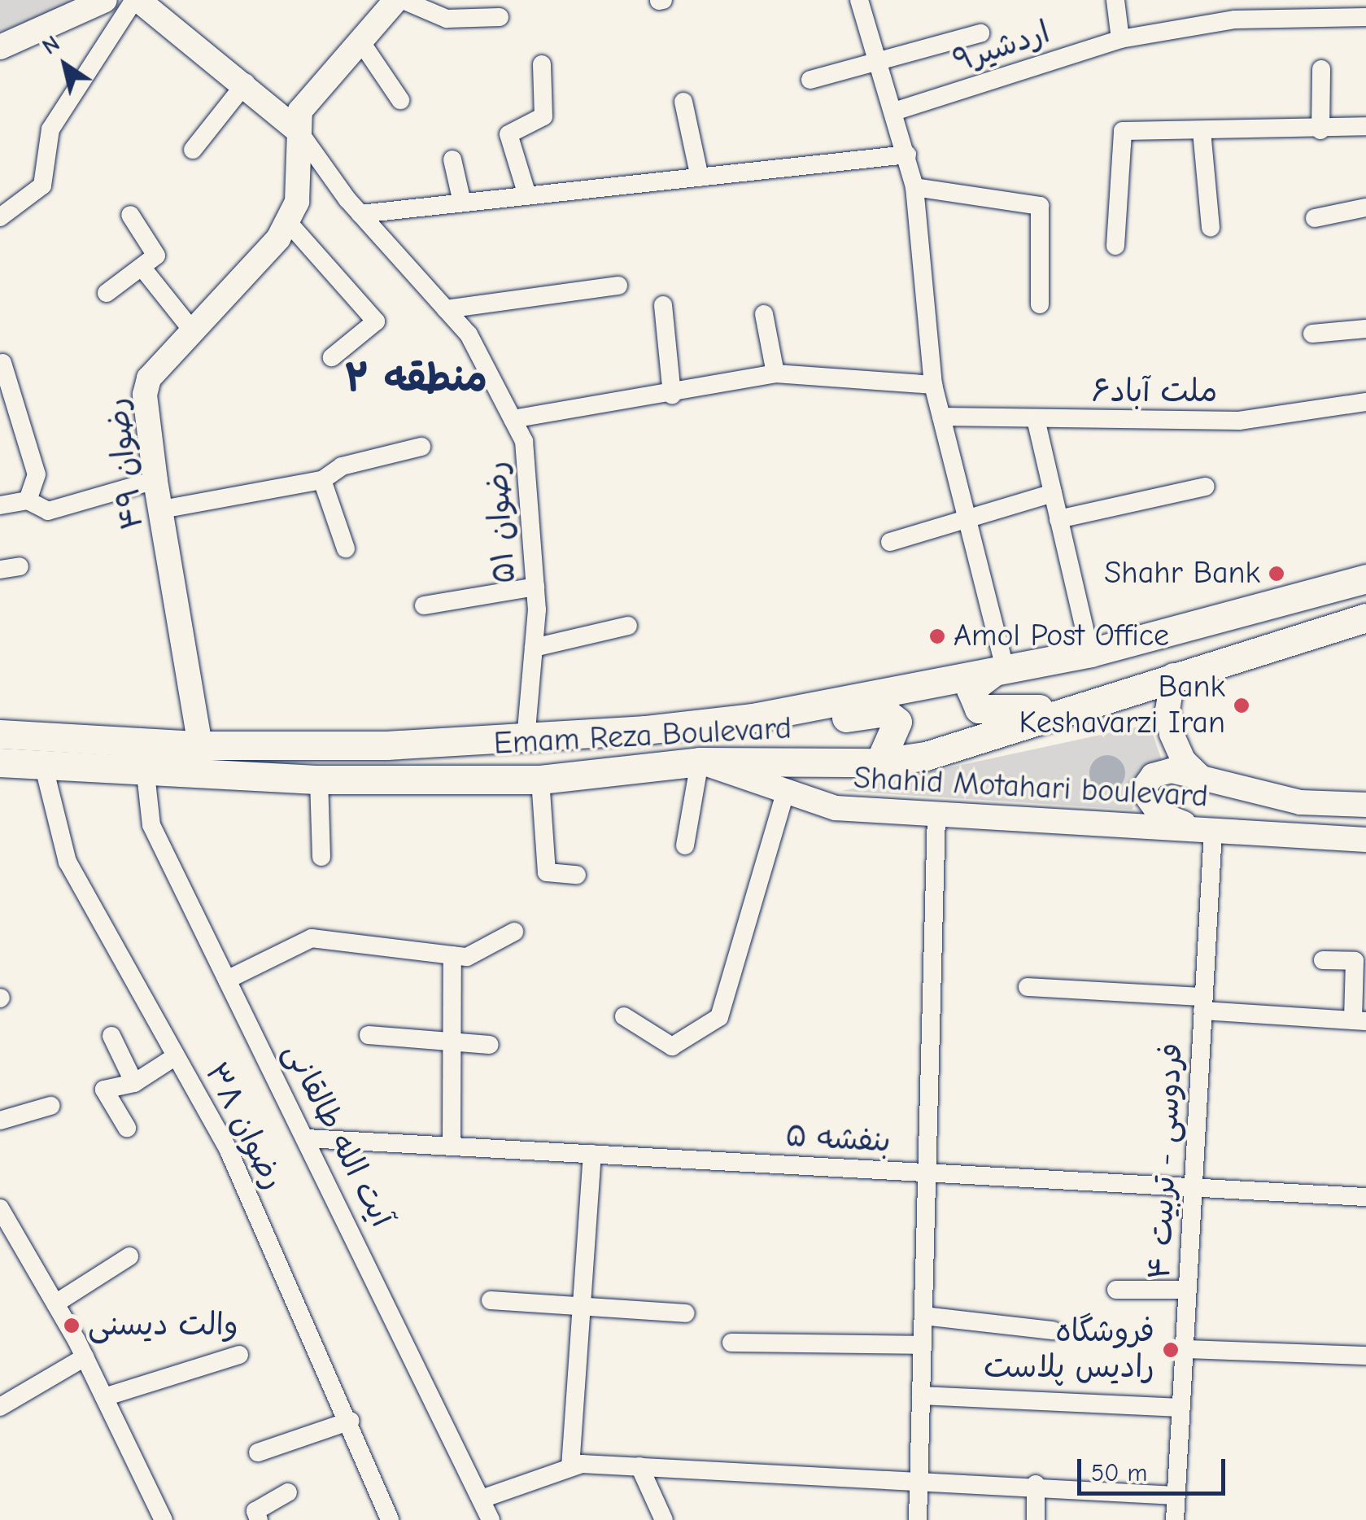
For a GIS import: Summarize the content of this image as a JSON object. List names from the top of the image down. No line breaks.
{"streets":{"main road":["Emam Reza Boulevard"],"street":["اردشیر۹","ملت آباد۶","رضوان ۴۹","رضوان ۵۱","Shahid Motahari boulevard","رضوان ۳۸","آیت الله طالقانی","بنفشه ۵","فردوسی - تربیت ۴"]},"crossings":[["رضوان ۴۹","رضوان ۵۱"],["رضوان ۴۹","Emam Reza Boulevard"],["رضوان ۵۱","Emam Reza Boulevard"],["Emam Reza Boulevard","Shahid Motahari boulevard"],["Emam Reza Boulevard","رضوان ۳۸"],["Emam Reza Boulevard","آیت الله طالقانی"],["Shahid Motahari boulevard","فردوسی - تربیت ۴"],["آیت الله طالقانی","بنفشه ۵"],["بنفشه ۵","فردوسی - تربیت ۴"]],"districts":["منطقه ۲"],"places":["Shahr Bank","Amol Post Office","Bank Keshavarzi Iran","والت دیسنی","فروشگاه رادیس پلاست"],"scale_bar":"50 m","north":"top left"}
